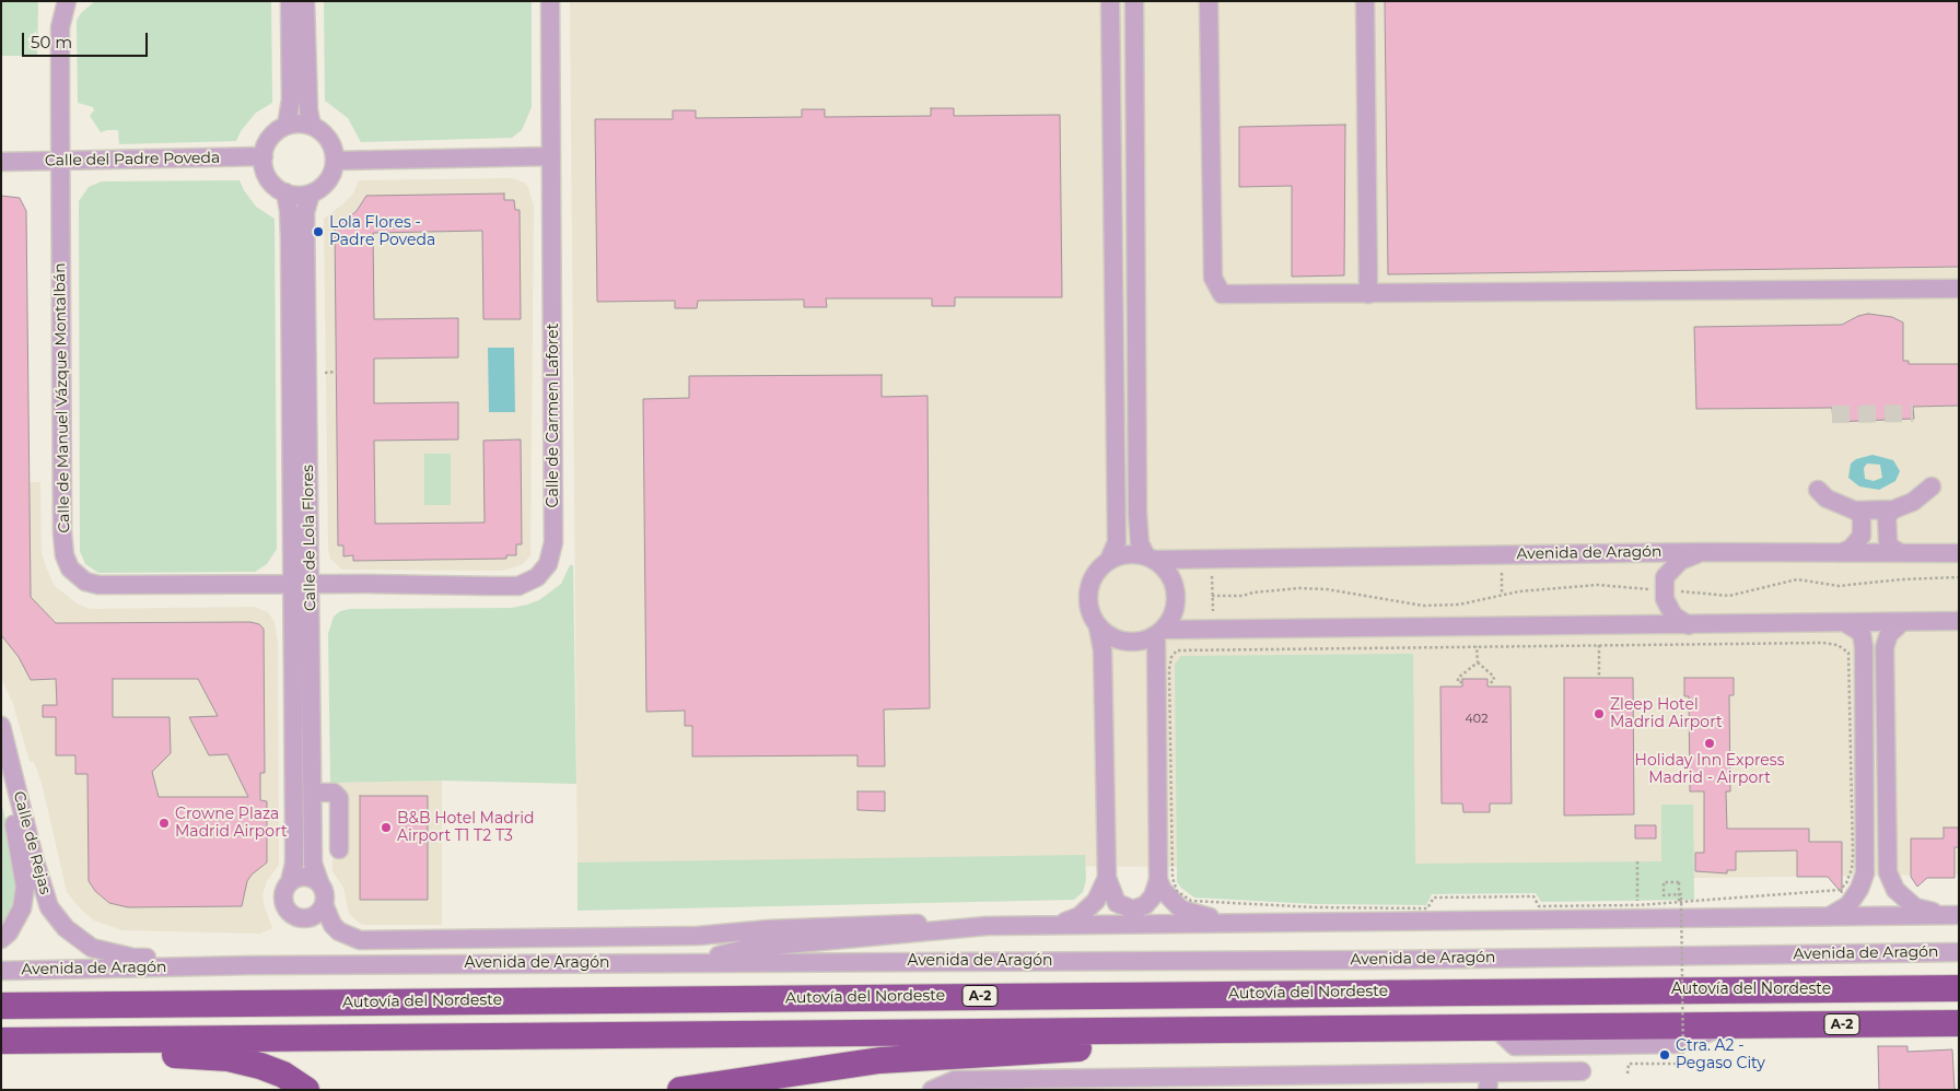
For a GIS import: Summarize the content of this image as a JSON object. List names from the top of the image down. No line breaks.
{"streets":{"highway":["Autovía del Nordeste","A-2"],"street":["Calle del Padre Poveda","Calle de Manuel Vázque Montalbán","Calle de Carmen Laforet","Calle de Lola Flores","Avenida de Aragón","Calle de Rejas"]},"crossings":[["Calle del Padre Poveda","Calle de Manuel Vázque Montalbán"],["Calle del Padre Poveda","Calle de Lola Flores"],["Calle de Manuel Vázque Montalbán","Calle de Carmen Laforet"],["Calle de Manuel Vázque Montalbán","Calle de Lola Flores"],["Calle de Carmen Laforet","Calle de Lola Flores"],["Calle de Lola Flores","Avenida de Aragón"],["Avenida de Aragón","Calle de Rejas"]],"places":["Lola Flores - Padre Poveda","Zleep Hotel Madrid Airport","Holiday Inn Express Madrid - Airport","Crowne Plaza Madrid Airport","B&B Hotel Madrid Airport T1 T2 T3","Ctra. A2 - Pegaso City"],"house_numbers":["402"],"scale_bar":"50 m"}
